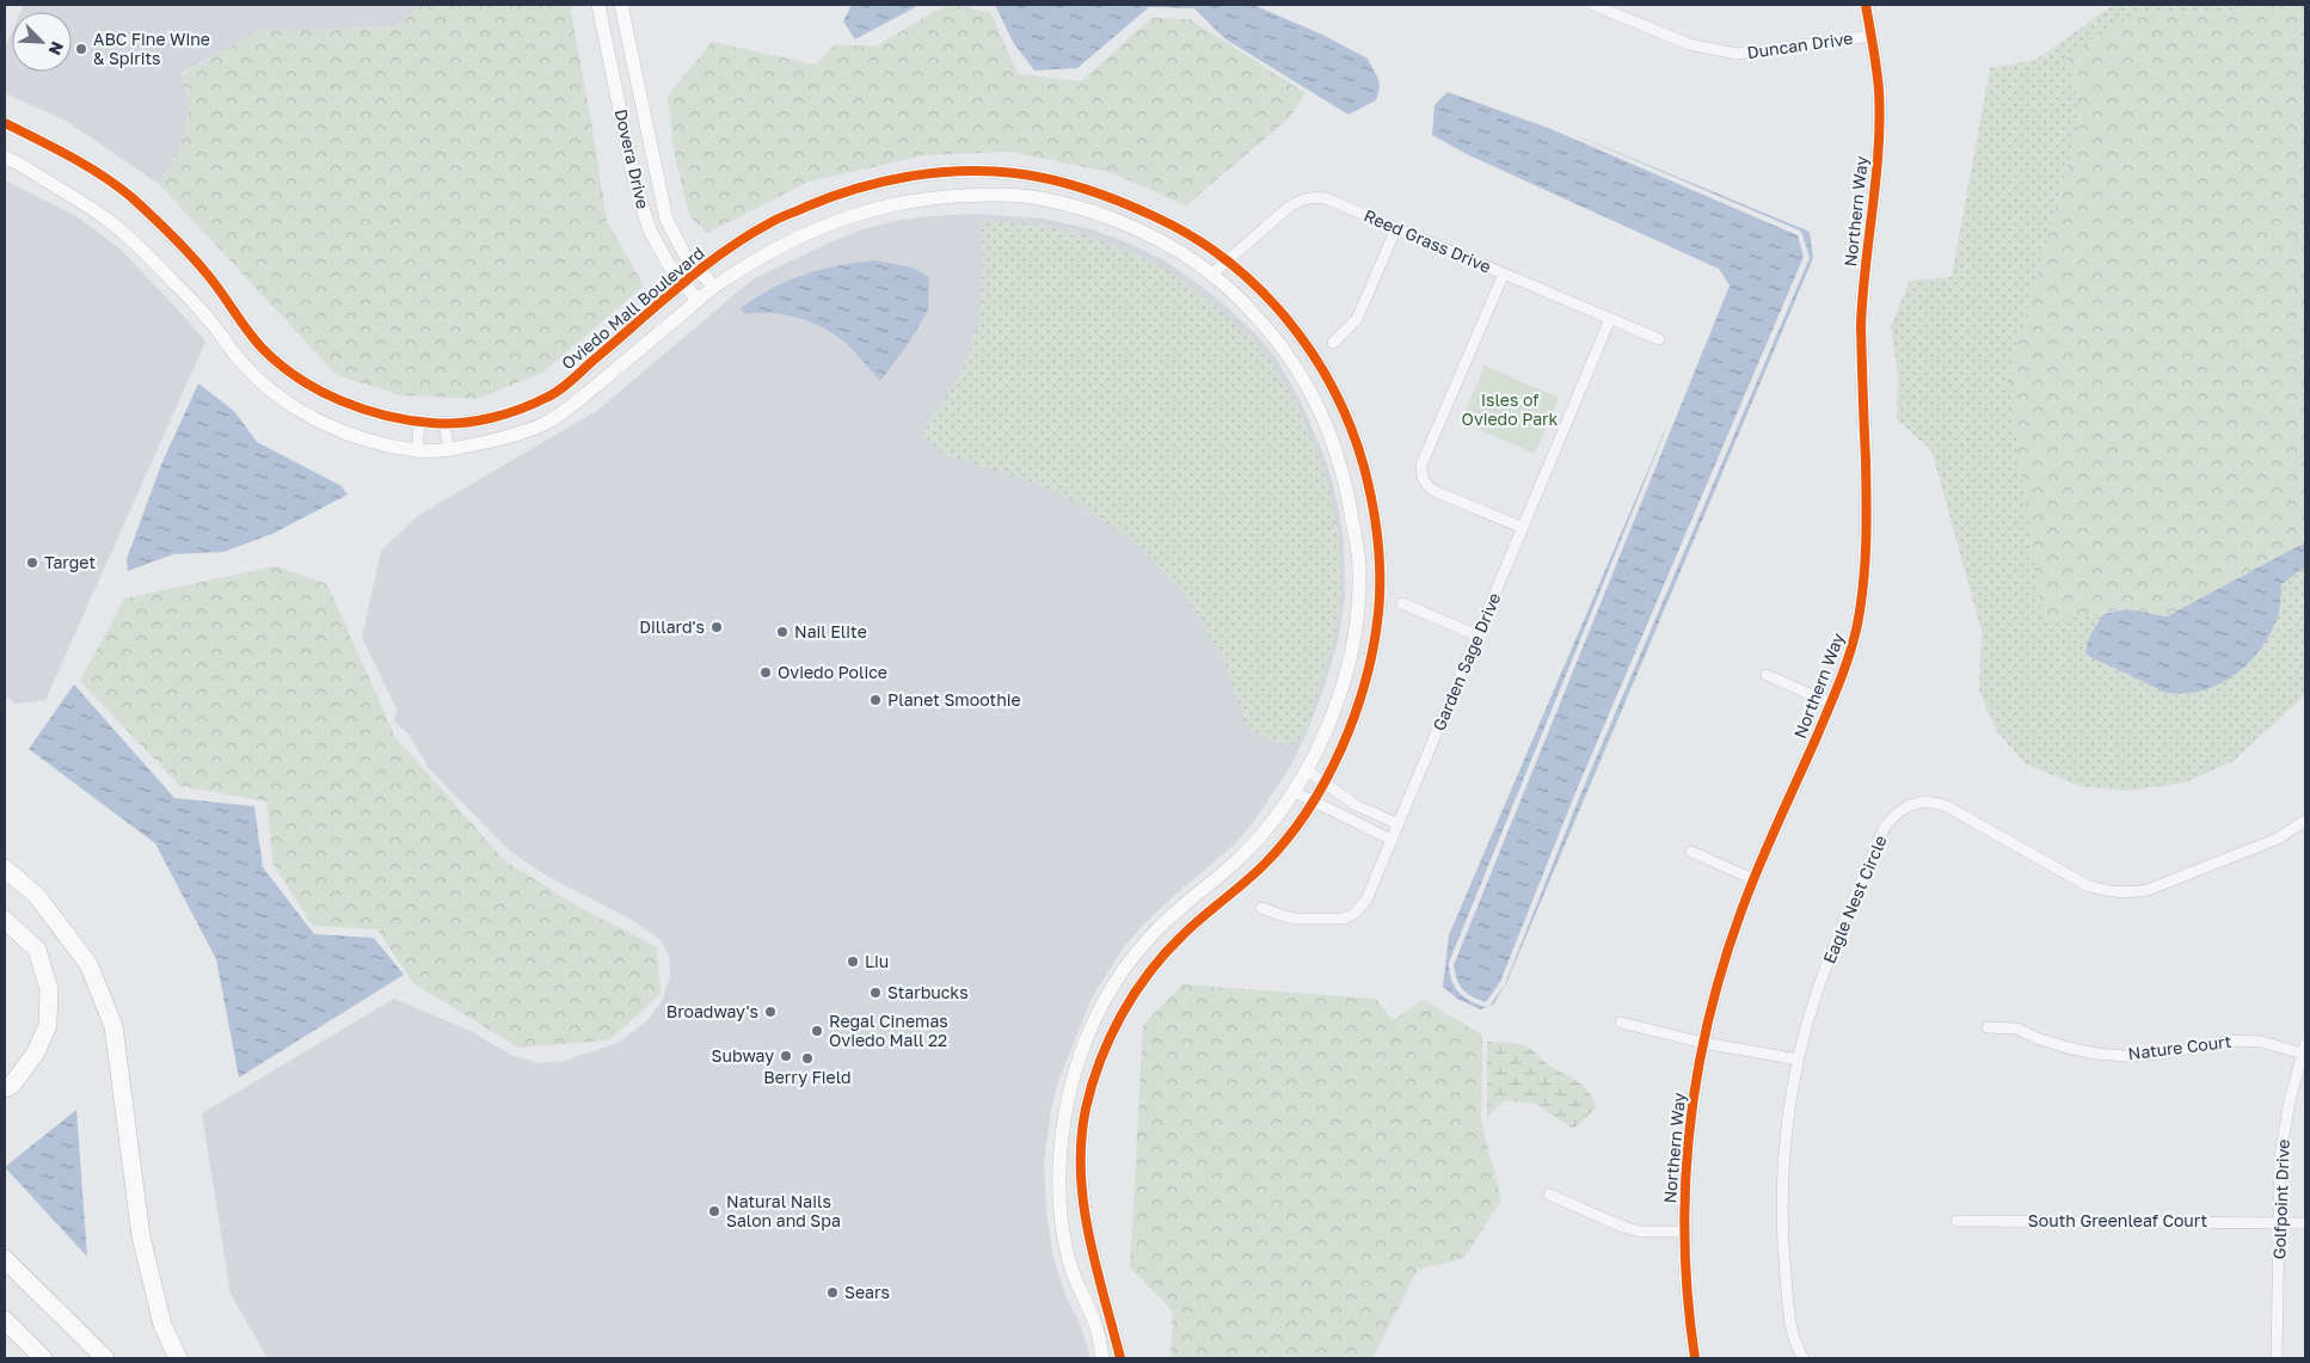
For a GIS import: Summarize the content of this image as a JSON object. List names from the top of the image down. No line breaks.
{"streets":{"street":["Duncan Drive","Dovera Drive","Northern Way","Reed Grass Drive","Oviedo Mall Boulevard","Garden Sage Drive","Eagle Nest Circle","Nature Court","Golfpoint Drive","South Greenleaf Court"]},"crossings":[["Duncan Drive","Northern Way"],["Dovera Drive","Oviedo Mall Boulevard"],["Reed Grass Drive","Oviedo Mall Boulevard"],["Reed Grass Drive","Garden Sage Drive"],["Nature Court","Golfpoint Drive"],["Golfpoint Drive","South Greenleaf Court"]],"parks":["Isles of Oviedo Park"],"places":["ABC Fine Wine & Spirits","Target","Dillard's","Nail Elite","Oviedo Police","Planet Smoothie","Liu","Starbucks","Broadway's","Regal Cinemas Oviedo Mall 22","Subway","Berry Field","Natural Nails Salon and Spa","Sears"],"north":"bottom right"}
